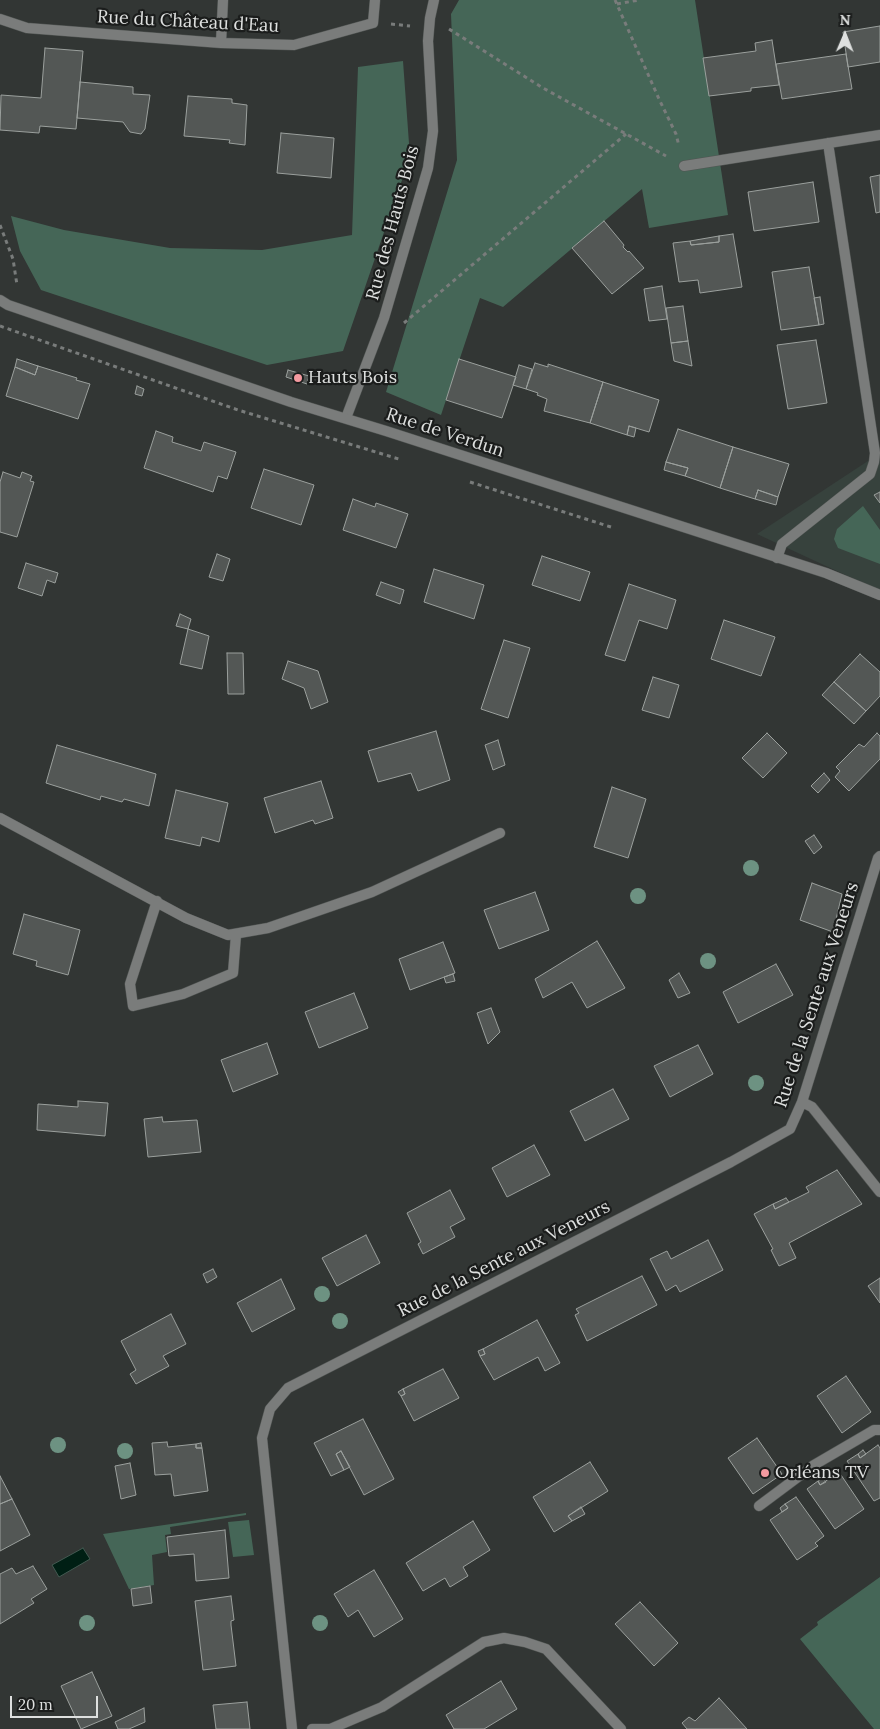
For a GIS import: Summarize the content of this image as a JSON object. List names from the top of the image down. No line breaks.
{"streets":{"street":["Rue du Château d'Eau","Rue des Hauts Bois","Rue de Verdun","Rue de la Sente aux Veneurs"]},"crossings":[["Rue des Hauts Bois","Rue de Verdun"]],"places":["Hauts Bois","Orléans TV"],"scale_bar":"20 m","north":"top"}
